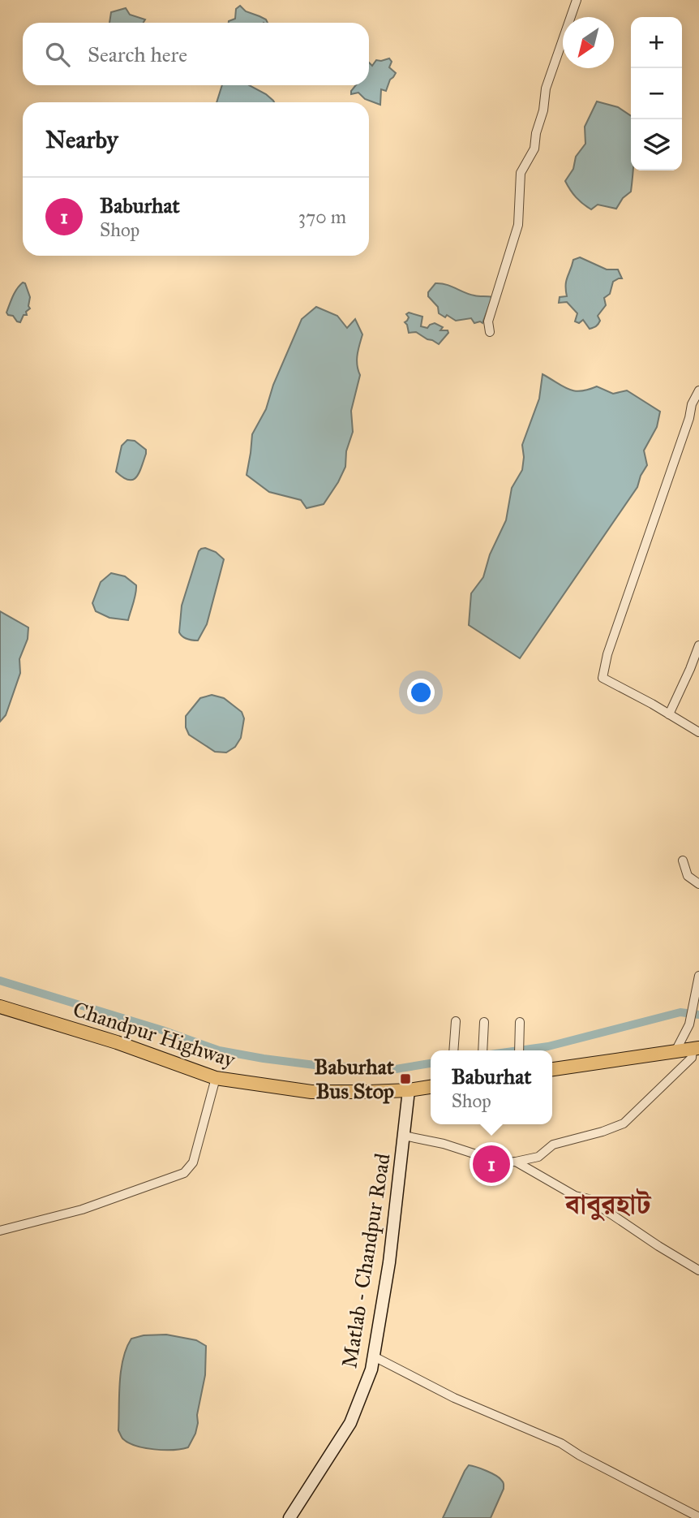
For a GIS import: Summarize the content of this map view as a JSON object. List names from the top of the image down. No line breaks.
{"streets":{"main road":["Chandpur Highway","Matlab - Chandpur Road"]},"crossings":[["Chandpur Highway","Matlab - Chandpur Road"]],"districts":["বাবুরহাট"],"places":{"transit":["Baburhat Bus Stop"]},"north":"bottom left","page":{"map_buttons":["+","−"],"search":"Search here","heading":"Nearby","list":[{"mark":"1","name":"Baburhat","note":"Shop","value":"370 m"}],"popup":["Baburhat","Shop"],"pins":"1"}}
